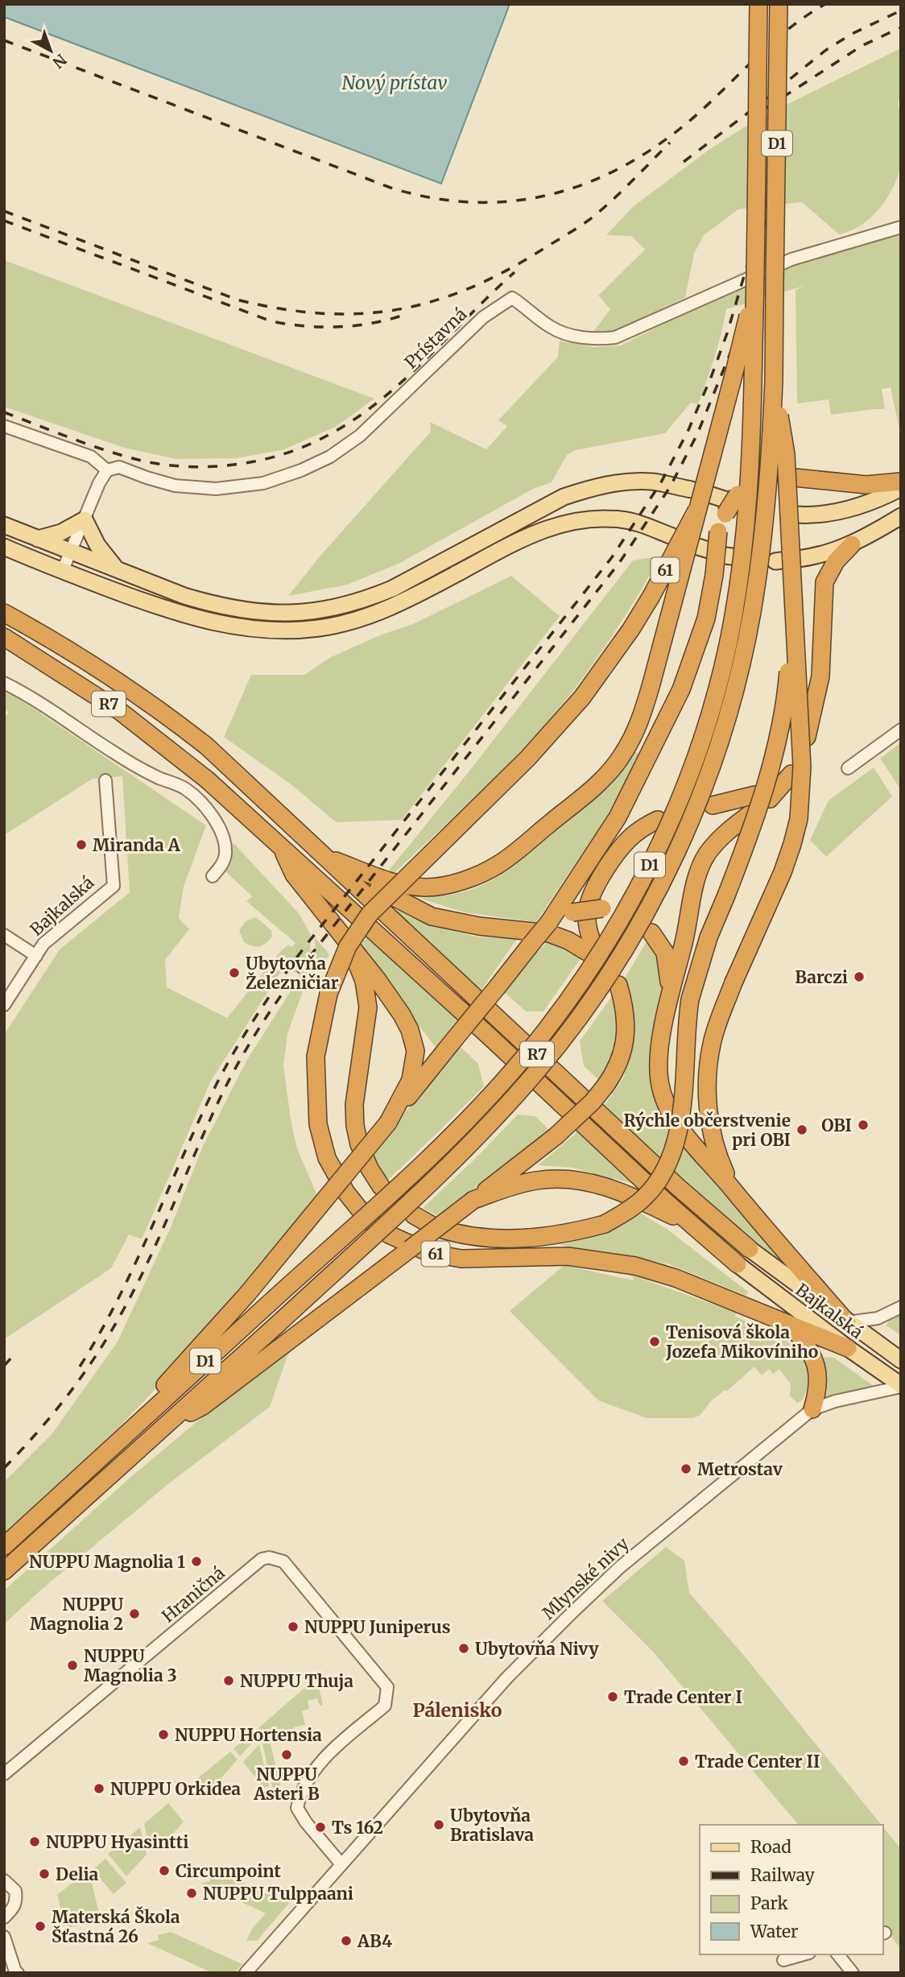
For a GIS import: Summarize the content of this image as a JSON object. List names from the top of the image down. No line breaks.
{"streets":{"highway":["D1","61","R7"],"main road":["Bajkalská"],"street":["Prístavná","Mlynské nivy","Hraničná"]},"crossings":[["61","Bajkalská"],["R7","Bajkalská"],["Mlynské nivy","Hraničná"]],"districts":["Pálenisko"],"water":["Nový prístav"],"places":["Miranda A","Ubytovňa Železničiar","Barczi","OBI","Rýchle občerstvenie pri OBI","Tenisová škola Jozefa Mikovíniho","Metrostav","NUPPU Magnolia 1","NUPPU Magnolia 2","NUPPU Juniperus","Ubytovňa Nivy","NUPPU Magnolia 3","NUPPU Thuja","Trade Center I","NUPPU Hortensia","NUPPU Asteri B","Trade Center II","NUPPU Orkidea","Ubytovňa Bratislava","Ts 162","NUPPU Hyasintti","Circumpoint","Delia","NUPPU Tulppaani","Materská Škola Šťastná 26","AB4"],"legend":["Road","Railway","Park","Water"],"north":"bottom right"}
